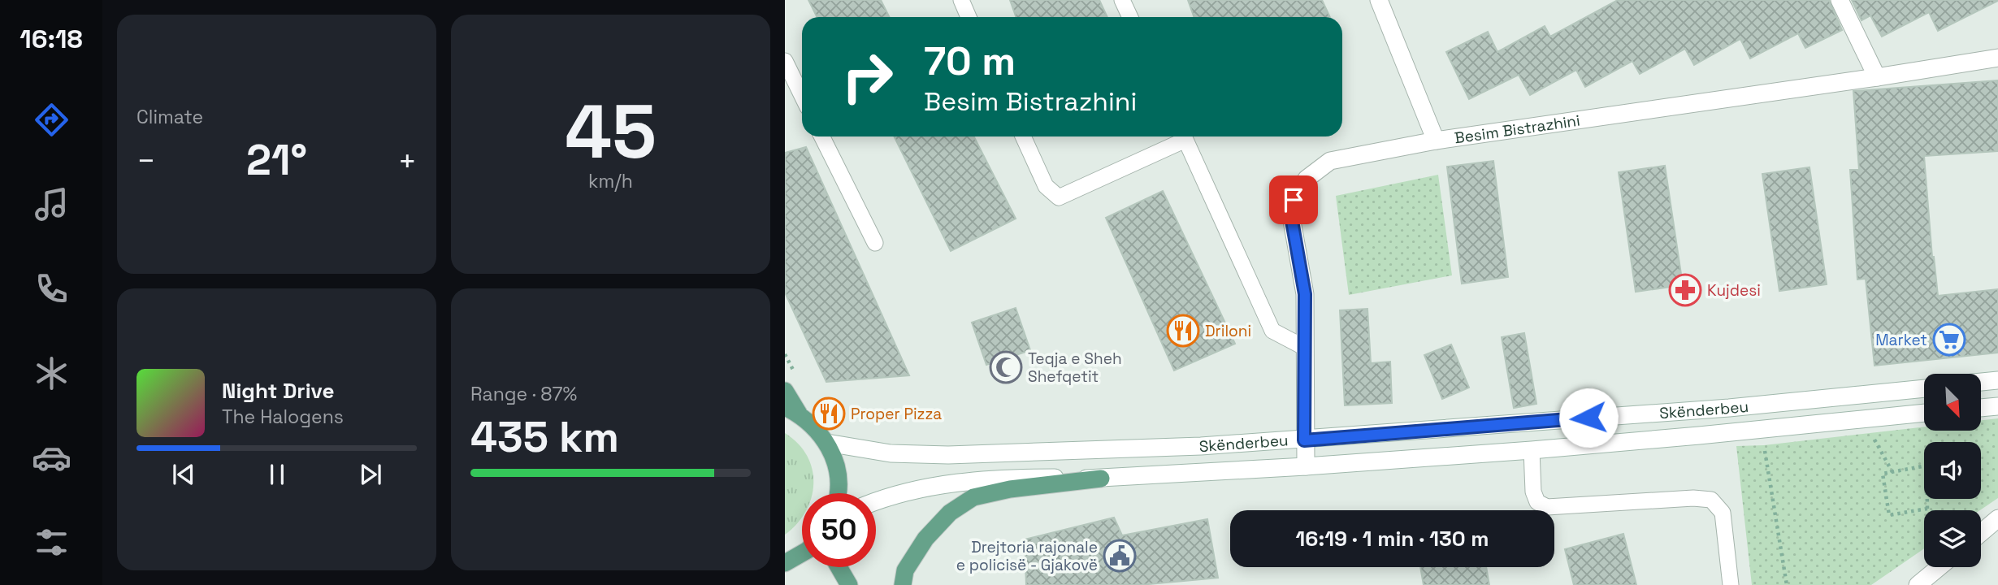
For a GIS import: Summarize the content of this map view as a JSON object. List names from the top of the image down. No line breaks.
{"streets":{"main road":["Besim Bistrazhini","Skënderbeu"]},"crossings":[["Besim Bistrazhini","Skënderbeu"]],"places":{"pharmacy":["Kujdesi"],"restaurant":["Driloni","Proper Pizza"],"supermarket":["Market"],"mosque":["Teqja e Sheh Shefqetit"],"public building":["Drejtoria rajonale e policisë - Gjakovë"]},"north":"bottom right","page":{"tabs":"16:18","tile":["Climate",["45","km/h"],["Range · 87%","435 km"]],"turn":["70 m","Besim Bistrazhini"],"heat":["−","21°","+"],"song":["Night Drive","The Halogens"],"limit":"50","trip":"16:19 · 1 min · 130 m"}}
